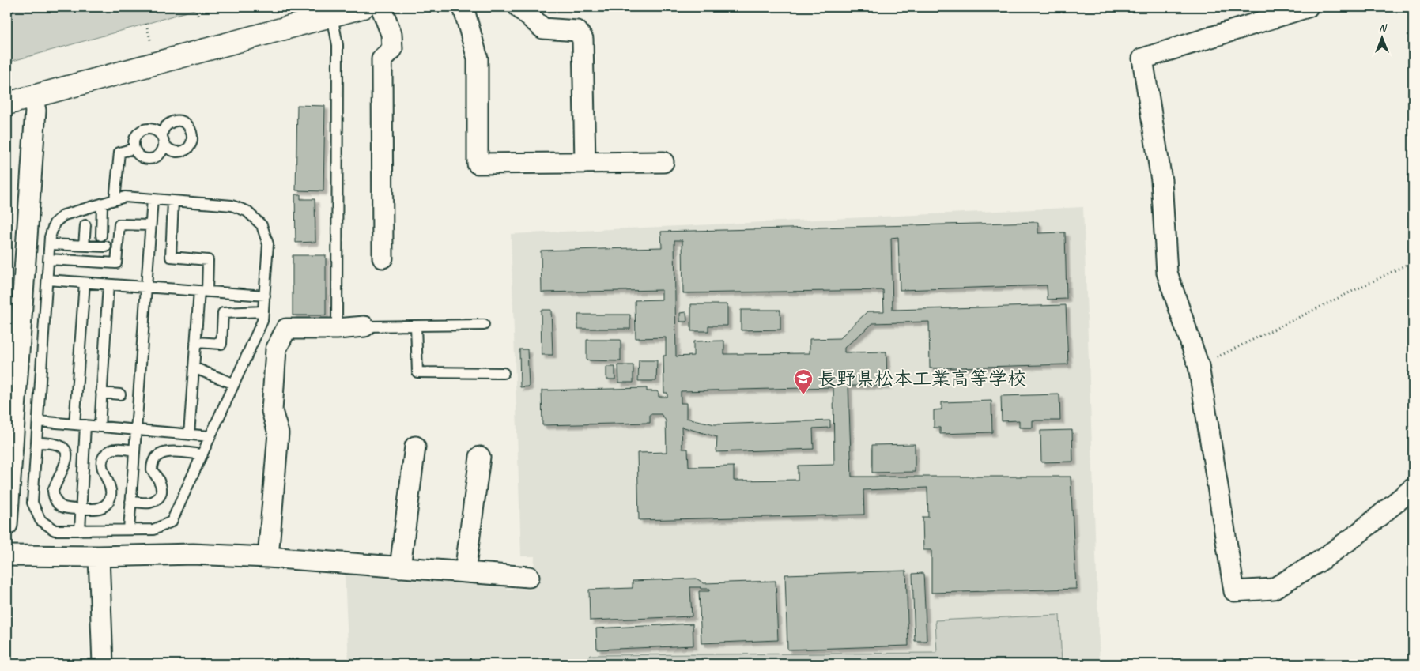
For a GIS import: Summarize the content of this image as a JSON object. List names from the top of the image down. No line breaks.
{"places":{"school or university":["長野県松本工業高等学校"]},"north":"top"}
